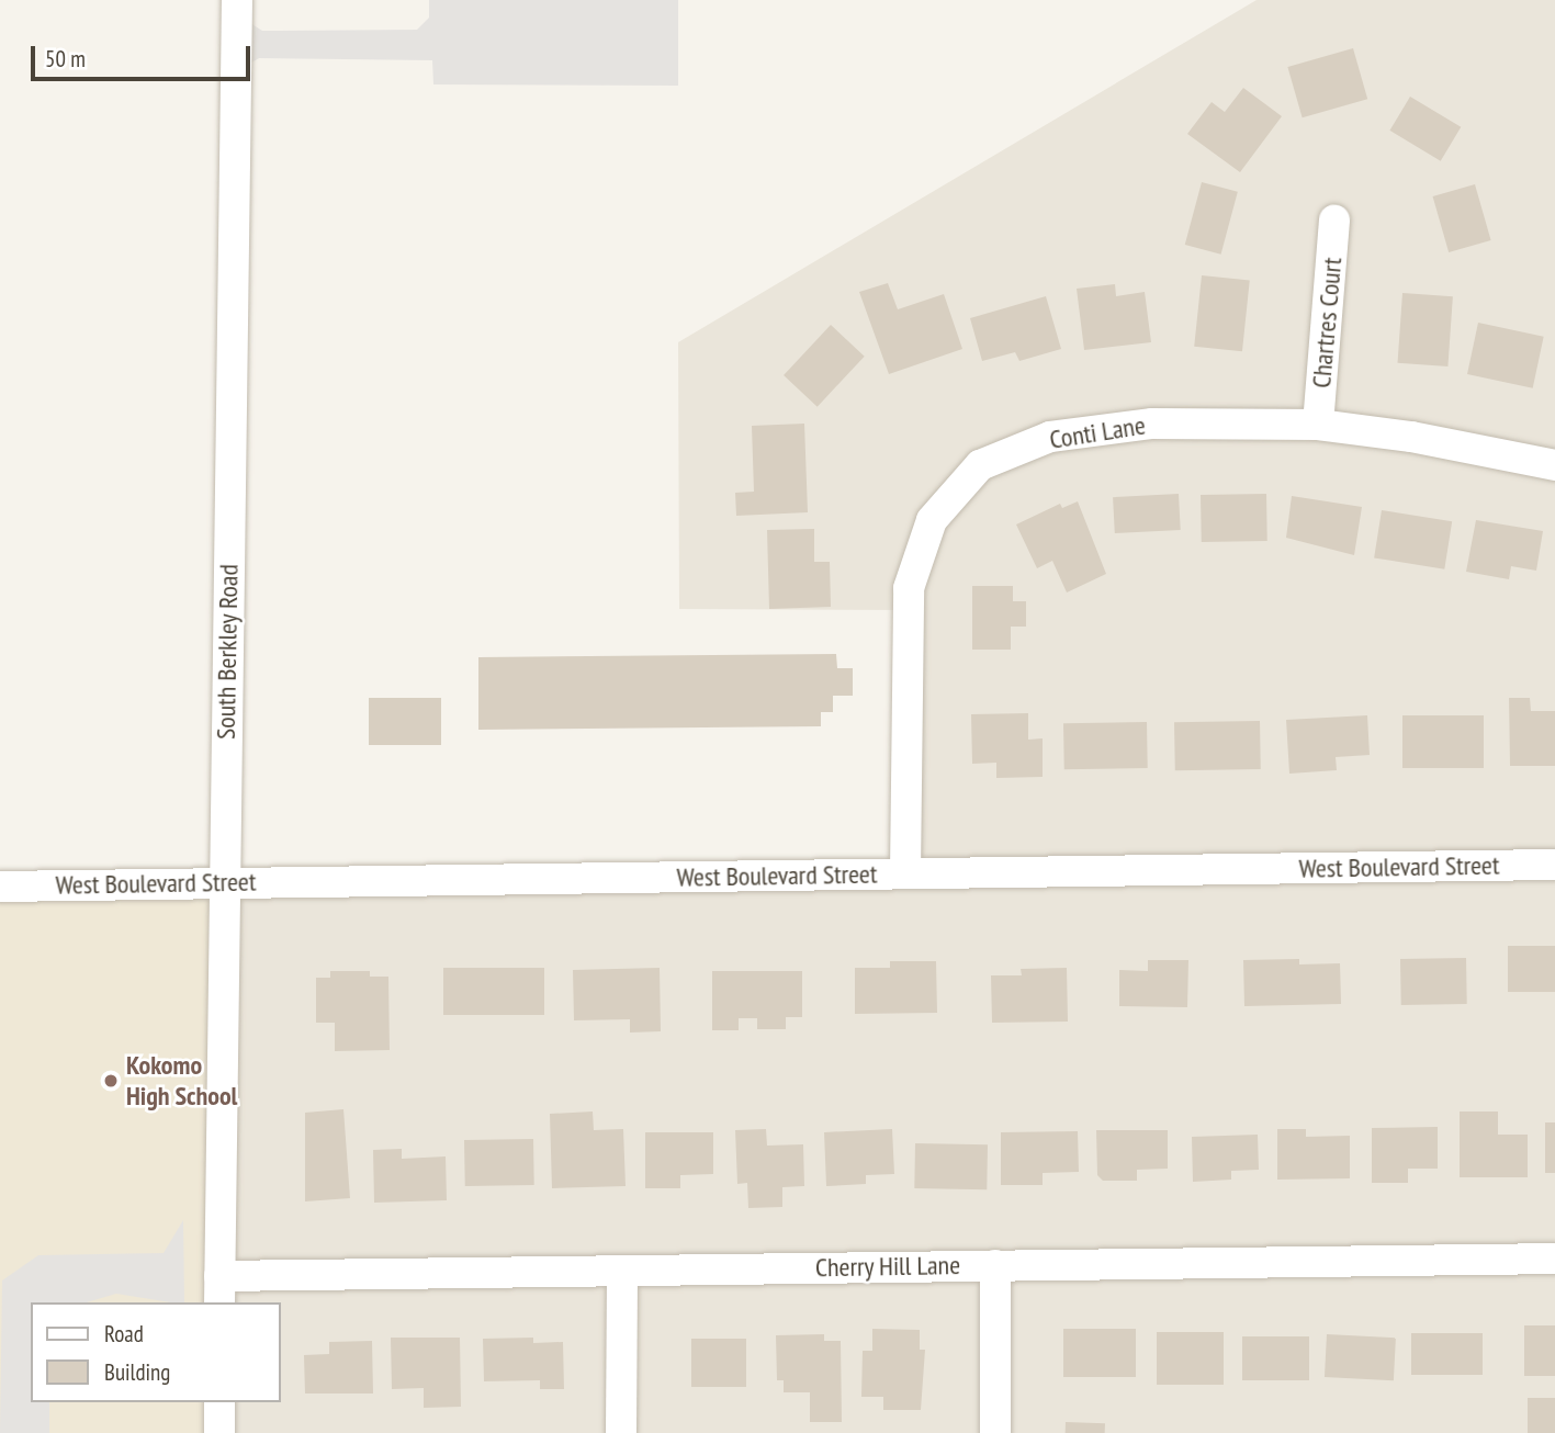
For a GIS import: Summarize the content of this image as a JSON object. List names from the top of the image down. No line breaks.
{"streets":{"street":["Chartres Court","Conti Lane","South Berkley Road","West Boulevard Street","Cherry Hill Lane"]},"crossings":[["Chartres Court","Conti Lane"],["Conti Lane","West Boulevard Street"],["South Berkley Road","West Boulevard Street"],["South Berkley Road","Cherry Hill Lane"]],"places":["Kokomo High School"],"legend":["Road","Building"],"scale_bar":"50 m"}
